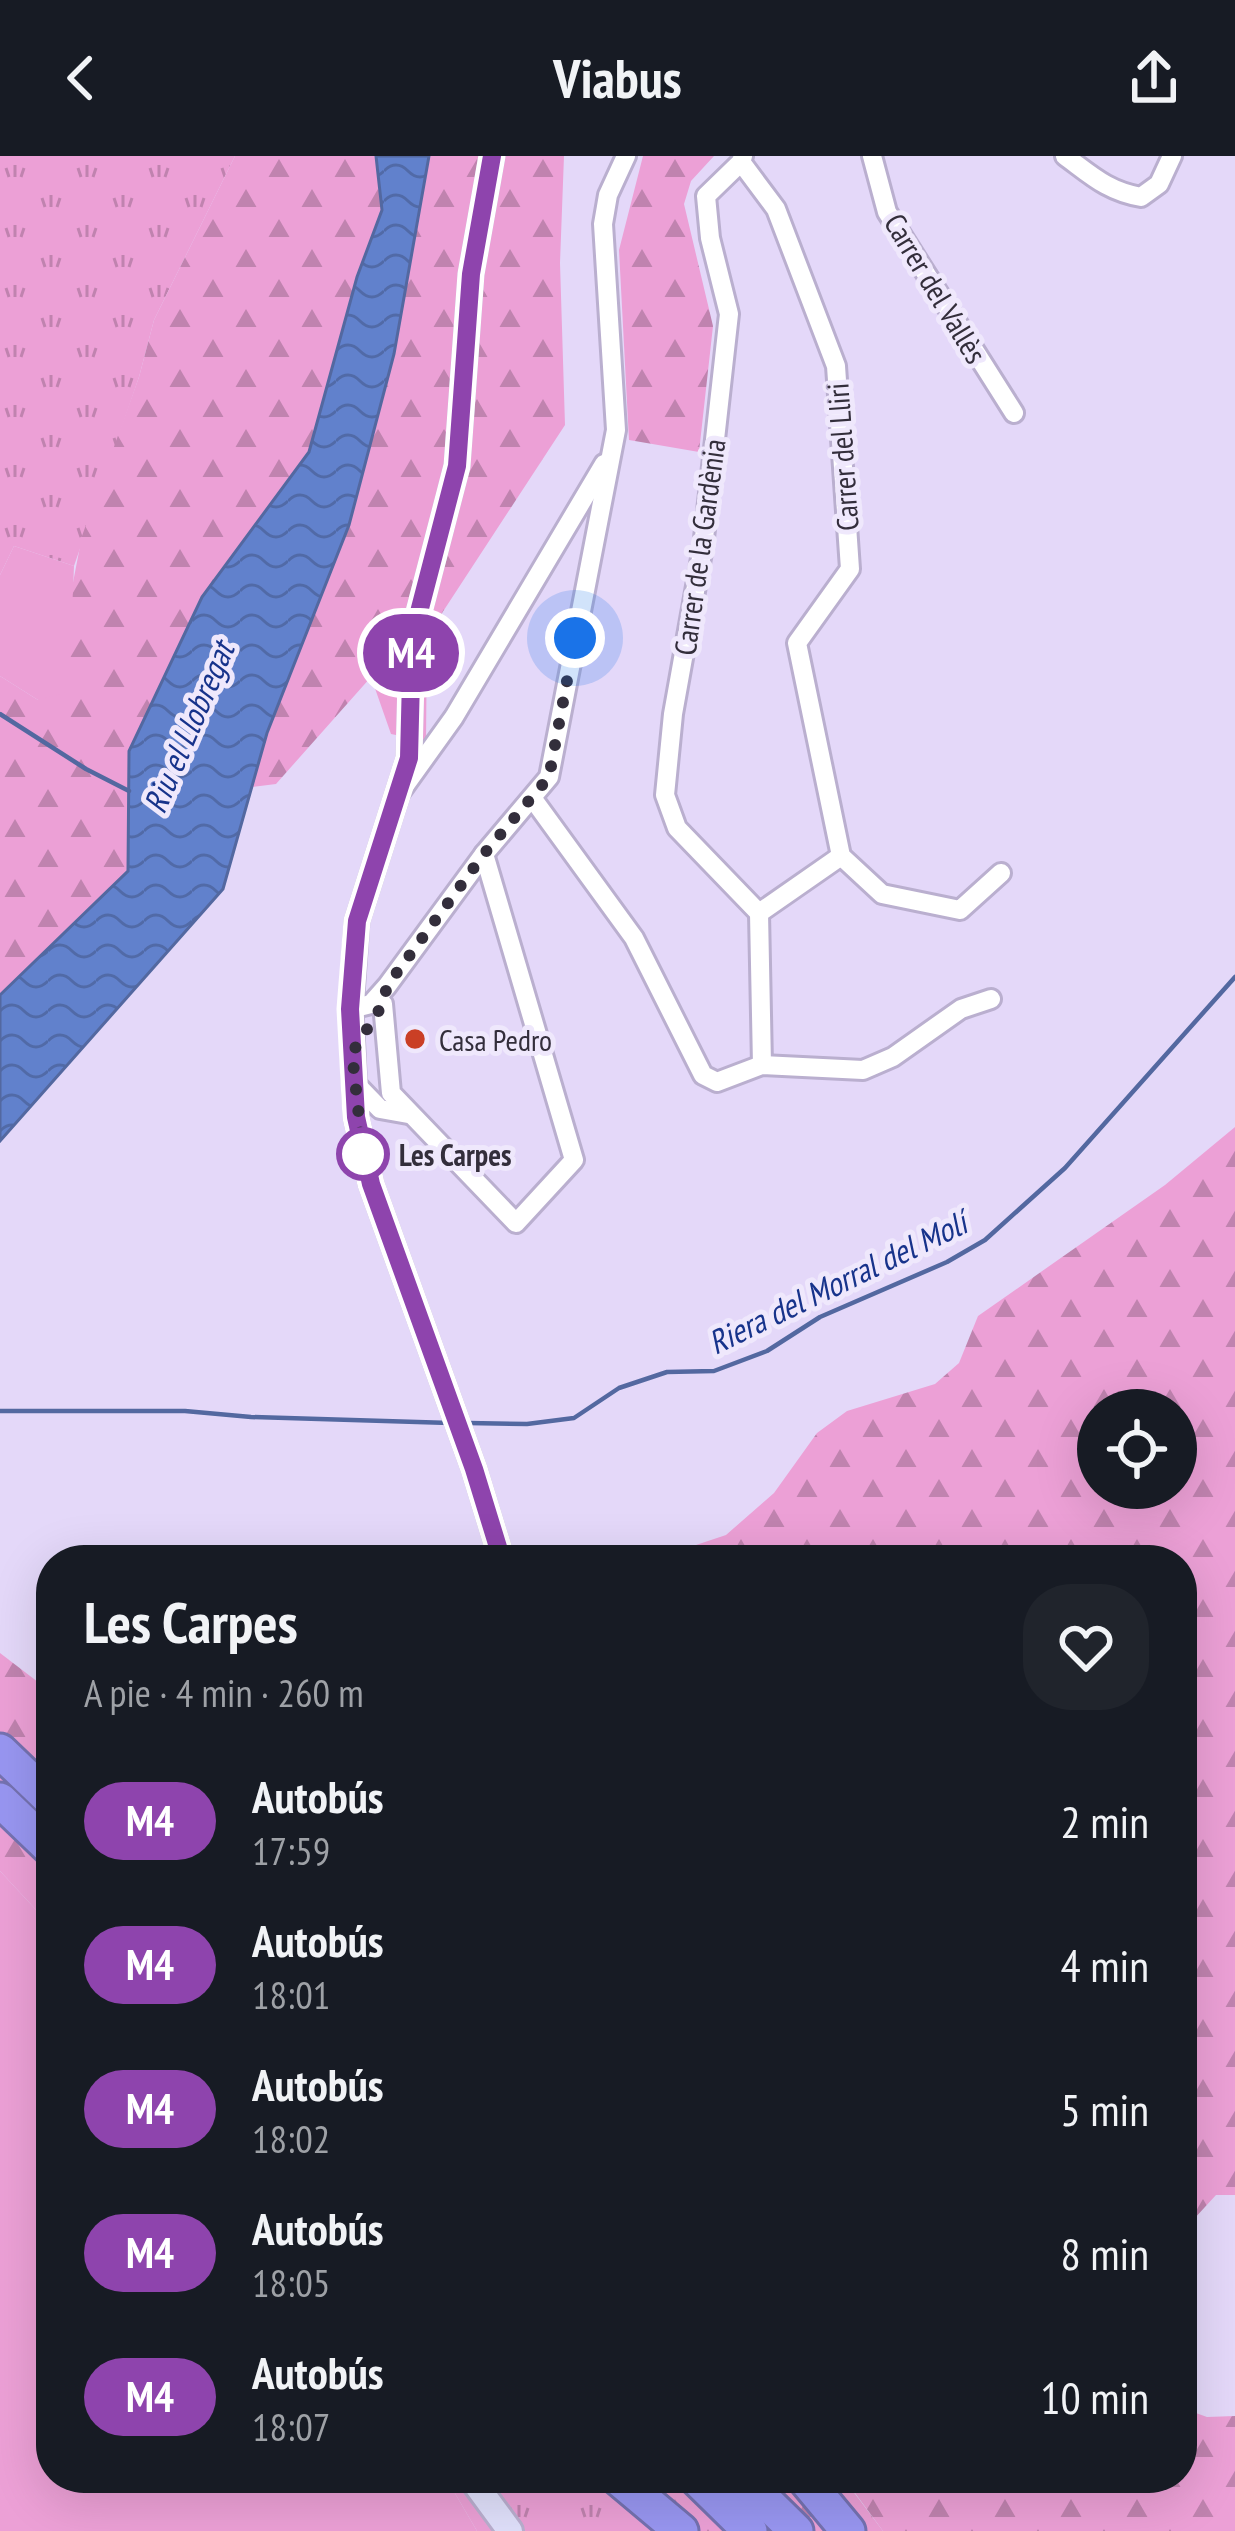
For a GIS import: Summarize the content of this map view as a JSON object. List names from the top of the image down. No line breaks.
{"streets":{"street":["Carrer del Vallès","Carrer del Lliri","Carrer de la Gardènia"]},"crossings":[["Carrer del Lliri","Carrer de la Gardènia"]],"water":["Riu el Llobregat","Riera del Morral del Molí"],"places":["Casa Pedro","Les Carpes"],"lines":["bus line M4"],"page":{"header":"Viabus","on_map":"M4","heading":["Les Carpes","A pie · 4 min · 260 m"],"list":[{"mark":"M4","name":"Autobús","note":"17:59","value":"2 min"},{"mark":"M4","name":"Autobús","note":"18:01","value":"4 min"},{"mark":"M4","name":"Autobús","note":"18:02","value":"5 min"},{"mark":"M4","name":"Autobús","note":"18:05","value":"8 min"},{"mark":"M4","name":"Autobús","note":"18:07","value":"10 min"}]}}
